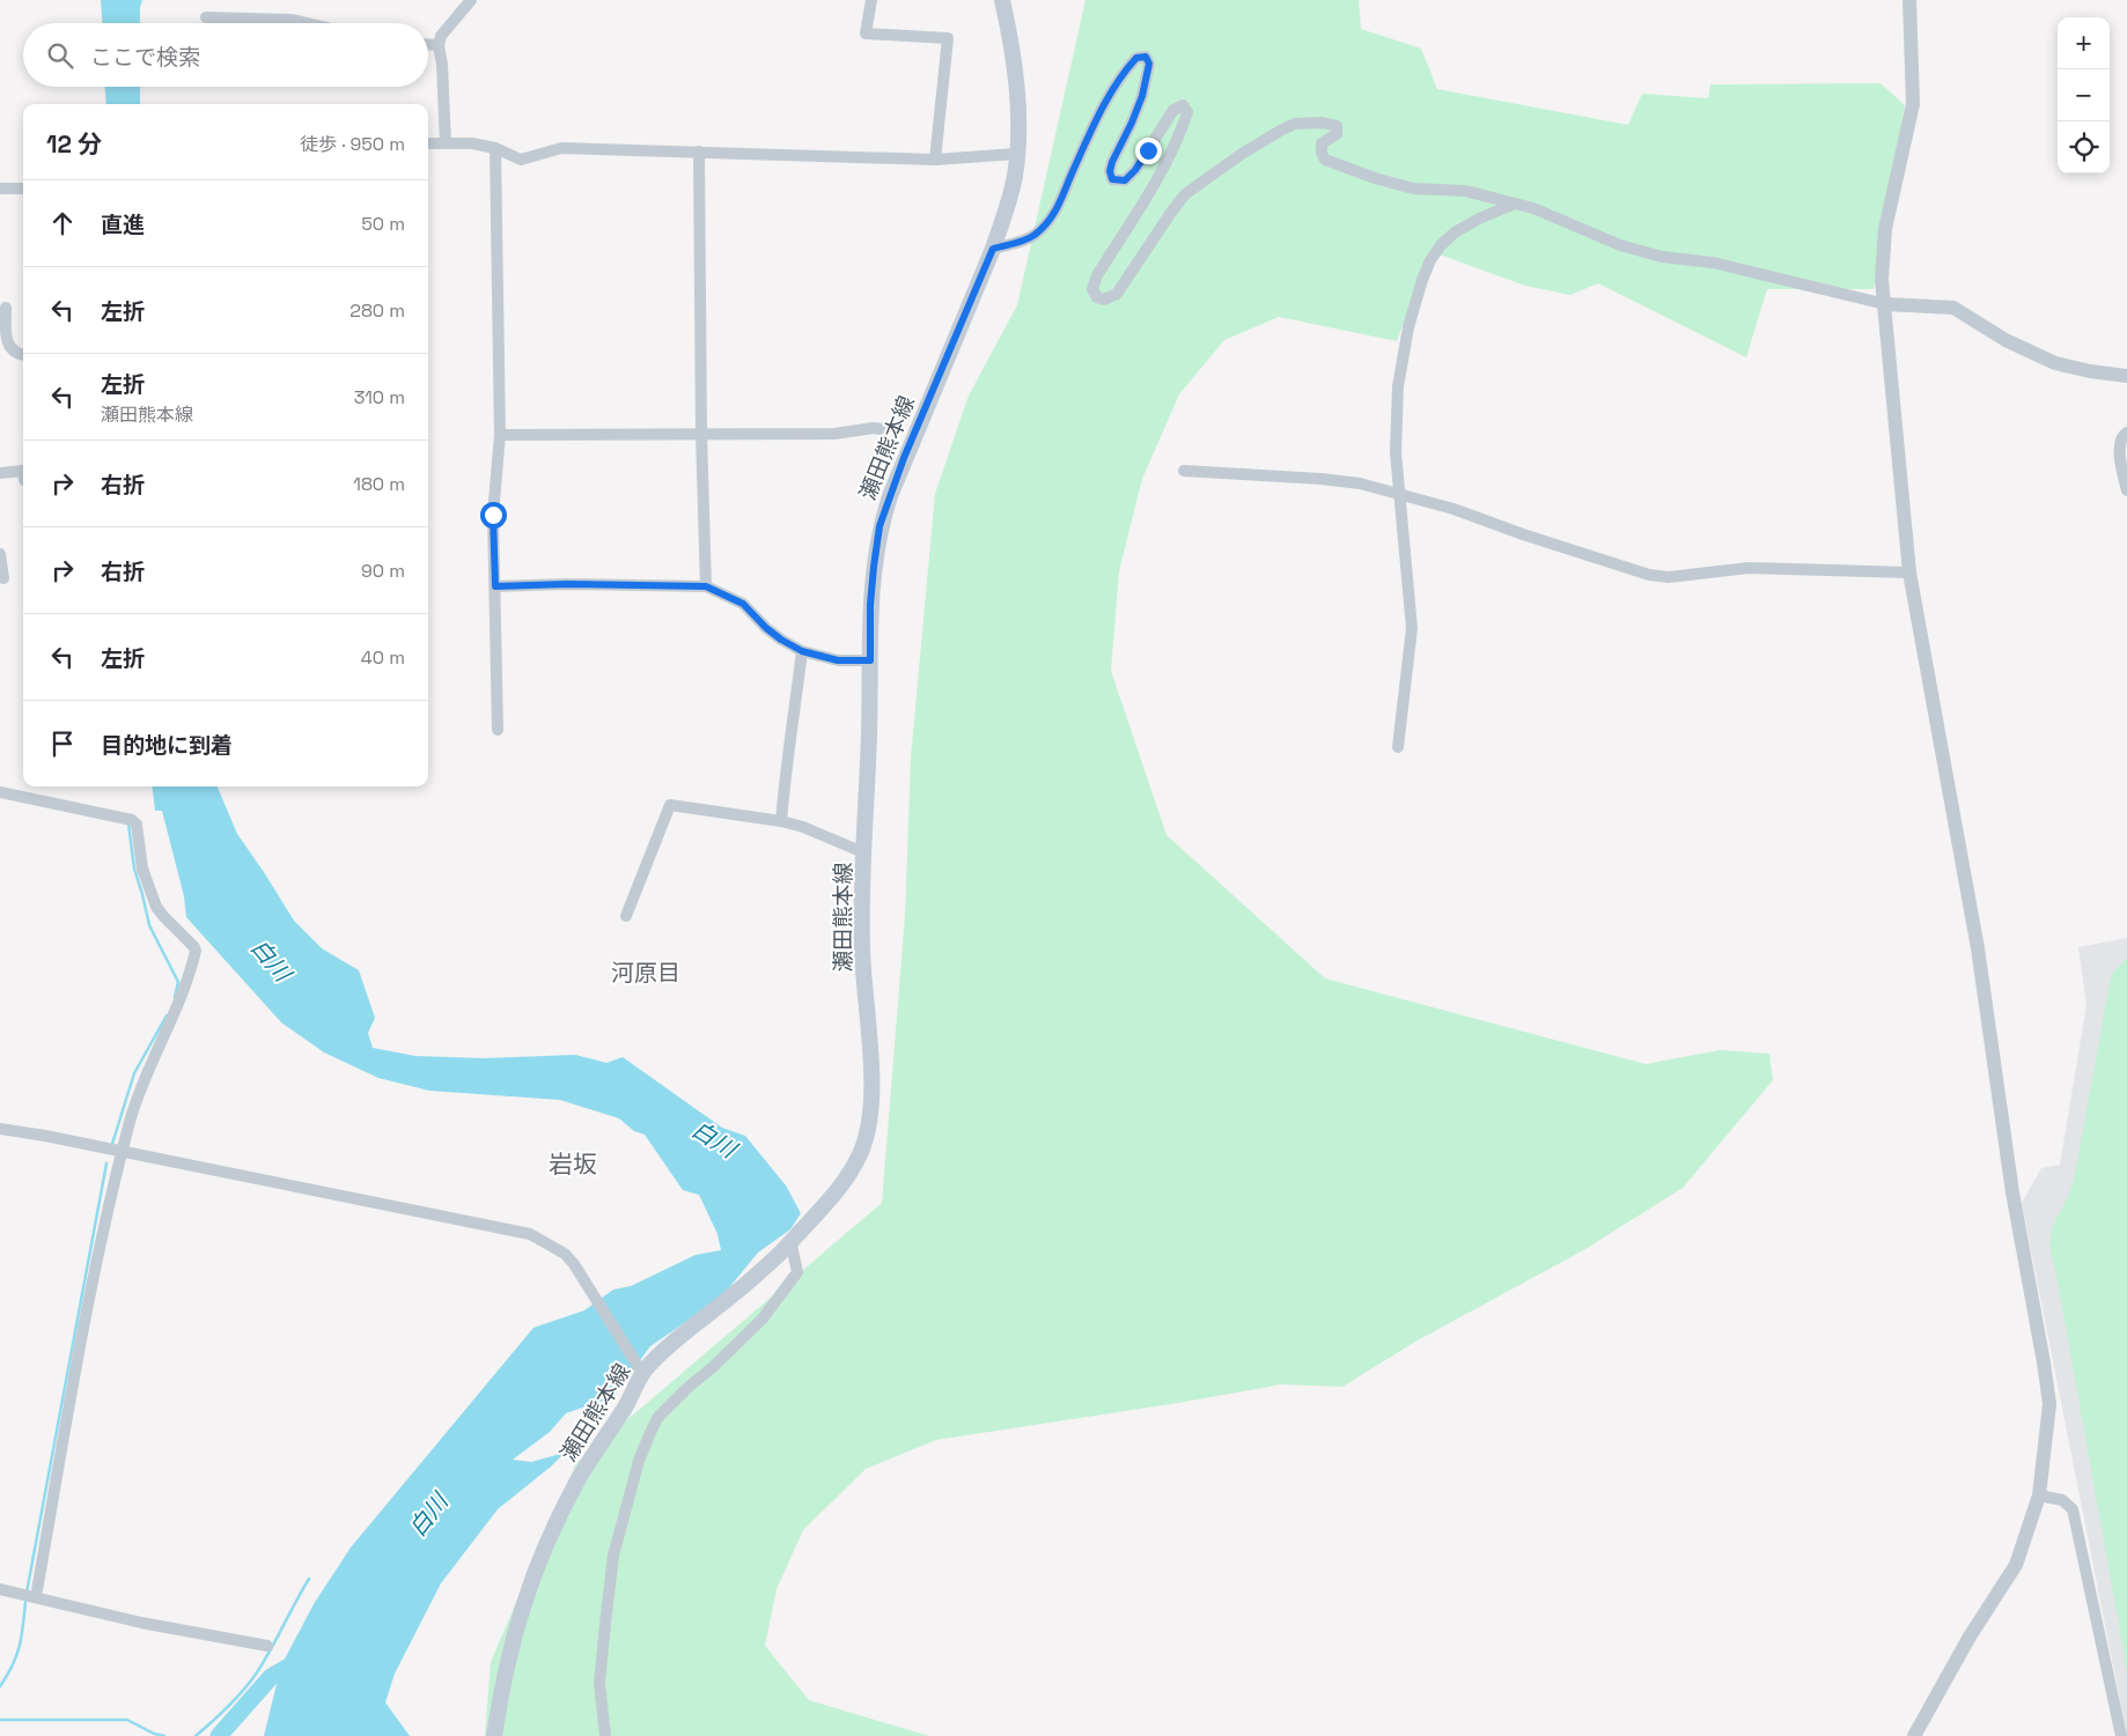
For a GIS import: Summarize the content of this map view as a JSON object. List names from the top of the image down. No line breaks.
{"streets":{"main road":["瀬田熊本線"]},"districts":["河原目","岩坂"],"water":["白川"],"page":{"map_buttons":["+","−"],"search":"ここで検索","heading":["12 分","徒歩 · 950 m"],"list":[["直進","50 m"],["左折","280 m"],["左折","瀬田熊本線","310 m"],["右折","180 m"],["右折","90 m"],["左折","40 m"],"目的地に到着"]}}
